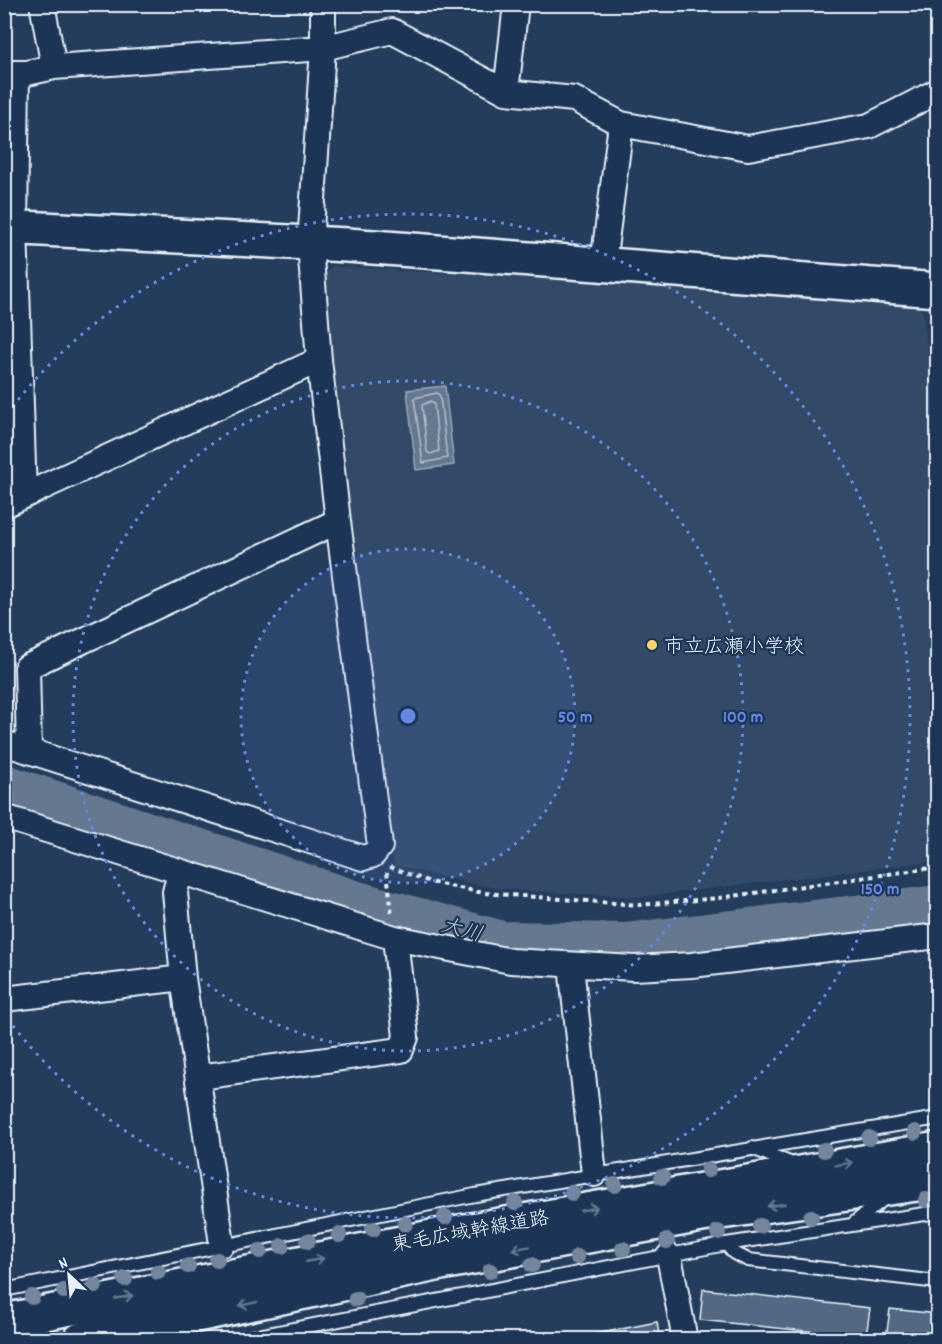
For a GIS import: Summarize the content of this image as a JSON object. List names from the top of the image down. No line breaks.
{"streets":{"main road":["東毛広域幹線道路"]},"water":["大川"],"places":["市立広瀬小学校"],"north":"top left","rings":["50 m","100 m","150 m"]}
